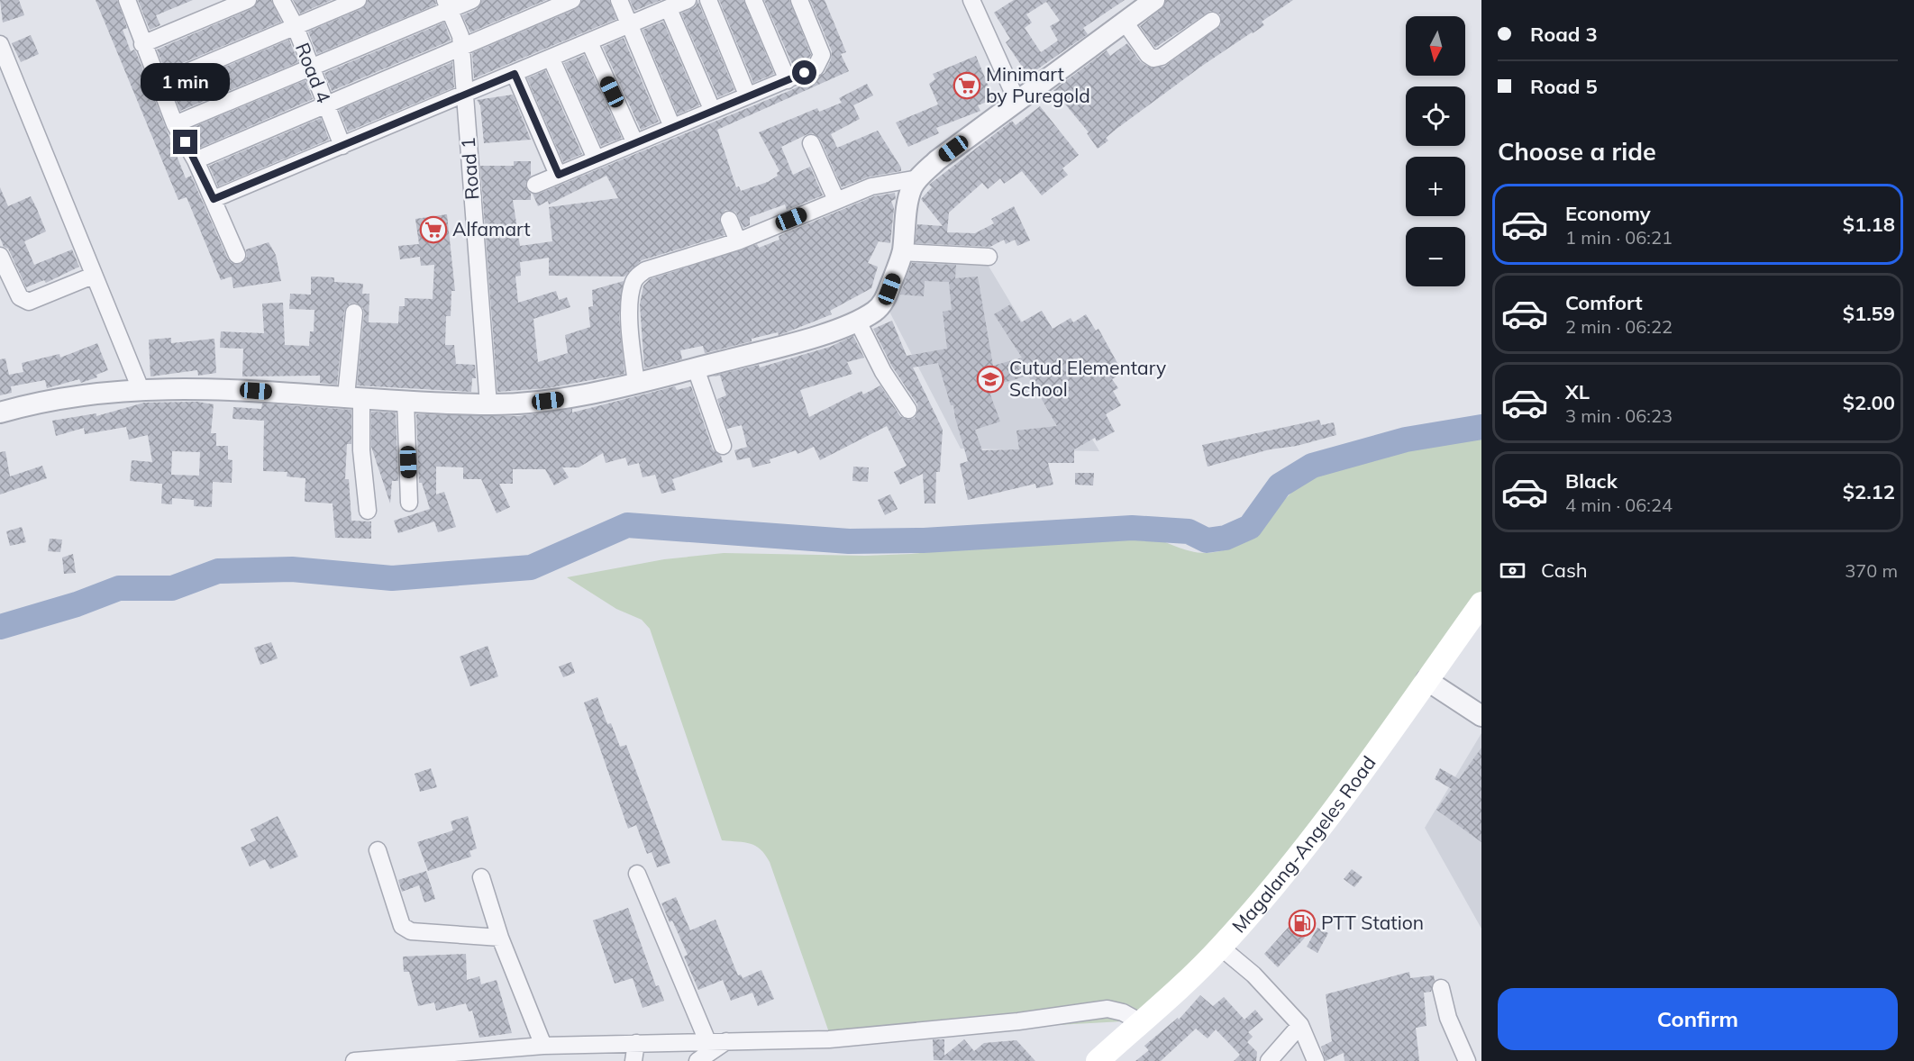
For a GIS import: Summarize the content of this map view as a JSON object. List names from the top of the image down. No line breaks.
{"streets":{"main road":["Magalang-Angeles Road"],"street":["Road 4","Road 1"]},"places":{"supermarket":["Minimart by Puregold","Alfamart"],"school or university":["Cutud Elementary School"],"fuel station":["PTT Station"]},"north":"bottom","page":{"banner":["Road 3","Road 5"],"map_buttons":["+","−"],"bubble":"1 min","heading":"Choose a ride","list":[{"name":"Economy","note":"1 min · 06:21","value":"$1.18"},{"name":"Comfort","note":"2 min · 06:22","value":"$1.59"},{"name":"XL","note":"3 min · 06:23","value":"$2.00"},{"name":"Black","note":"4 min · 06:24","value":"$2.12"}],"pay":["Cash","370 m"],"buttons":"Confirm"}}
